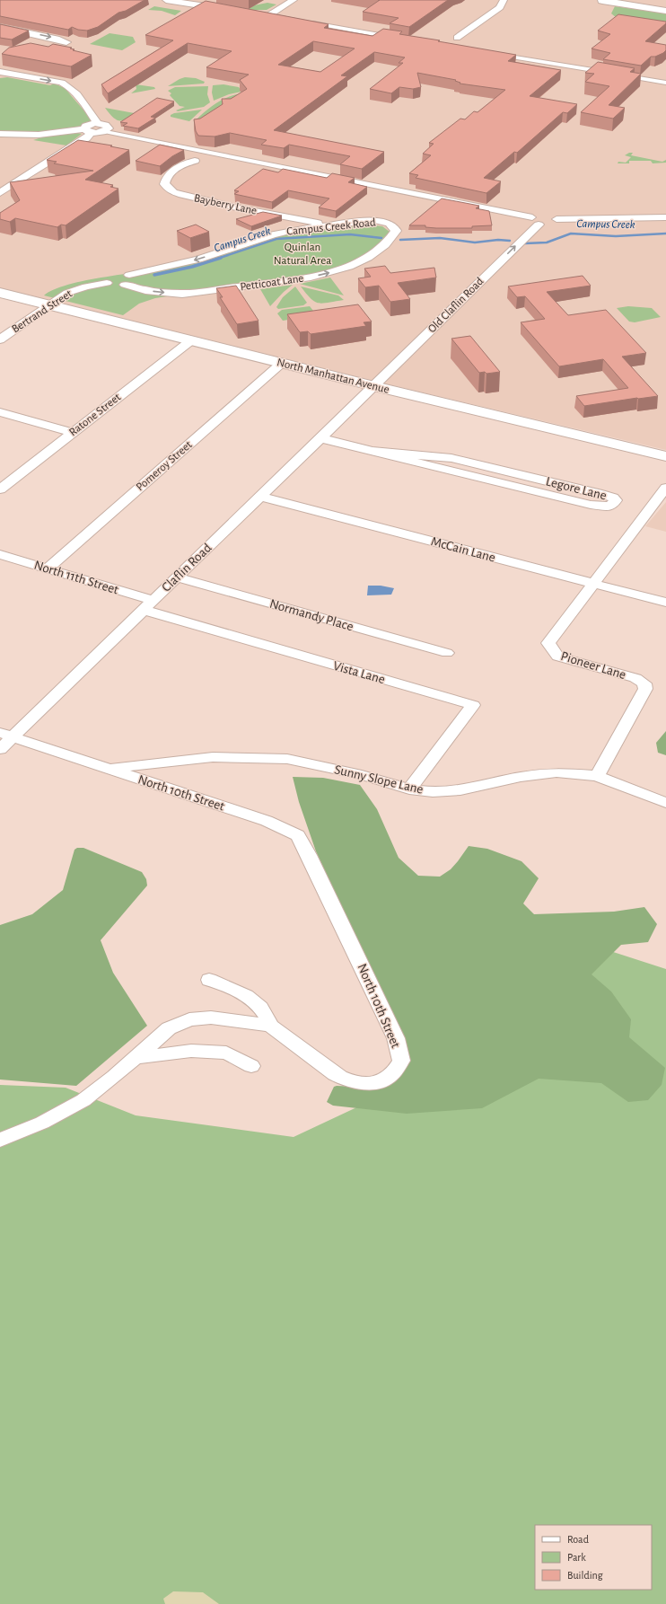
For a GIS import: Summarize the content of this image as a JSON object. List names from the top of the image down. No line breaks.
{"streets":{"street":["Bayberry Lane","Campus Creek Road","Petticoat Lane","Old Claflin Road","Bertrand Street","North Manhattan Avenue","Ratone Street","Pomeroy Street","Legore Lane","McCain Lane","Claflin Road","North 11th Street","Normandy Place","Pioneer Lane","Vista Lane","Sunny Slope Lane","North 10th Street"]},"crossings":[["Bayberry Lane","Campus Creek Road"],["Campus Creek Road","Petticoat Lane"],["Campus Creek Road","Bertrand Street"],["Petticoat Lane","Bertrand Street"],["Old Claflin Road","North Manhattan Avenue"],["Old Claflin Road","Claflin Road"],["Bertrand Street","North Manhattan Avenue"],["North Manhattan Avenue","Ratone Street"],["North Manhattan Avenue","Pomeroy Street"],["North Manhattan Avenue","Claflin Road"],["Pomeroy Street","North 11th Street"],["Legore Lane","Claflin Road"],["McCain Lane","Claflin Road"],["McCain Lane","Pioneer Lane"],["Claflin Road","North 11th Street"],["Claflin Road","Normandy Place"],["Claflin Road","Vista Lane"],["Claflin Road","North 10th Street"],["North 11th Street","Vista Lane"],["Pioneer Lane","Sunny Slope Lane"],["Vista Lane","Sunny Slope Lane"],["Sunny Slope Lane","North 10th Street"]],"one_way":["Campus Creek Road","Old Claflin Road"],"water":["Campus Creek"],"parks":["Quinlan Natural Area"],"legend":["Road","Park","Building"]}
